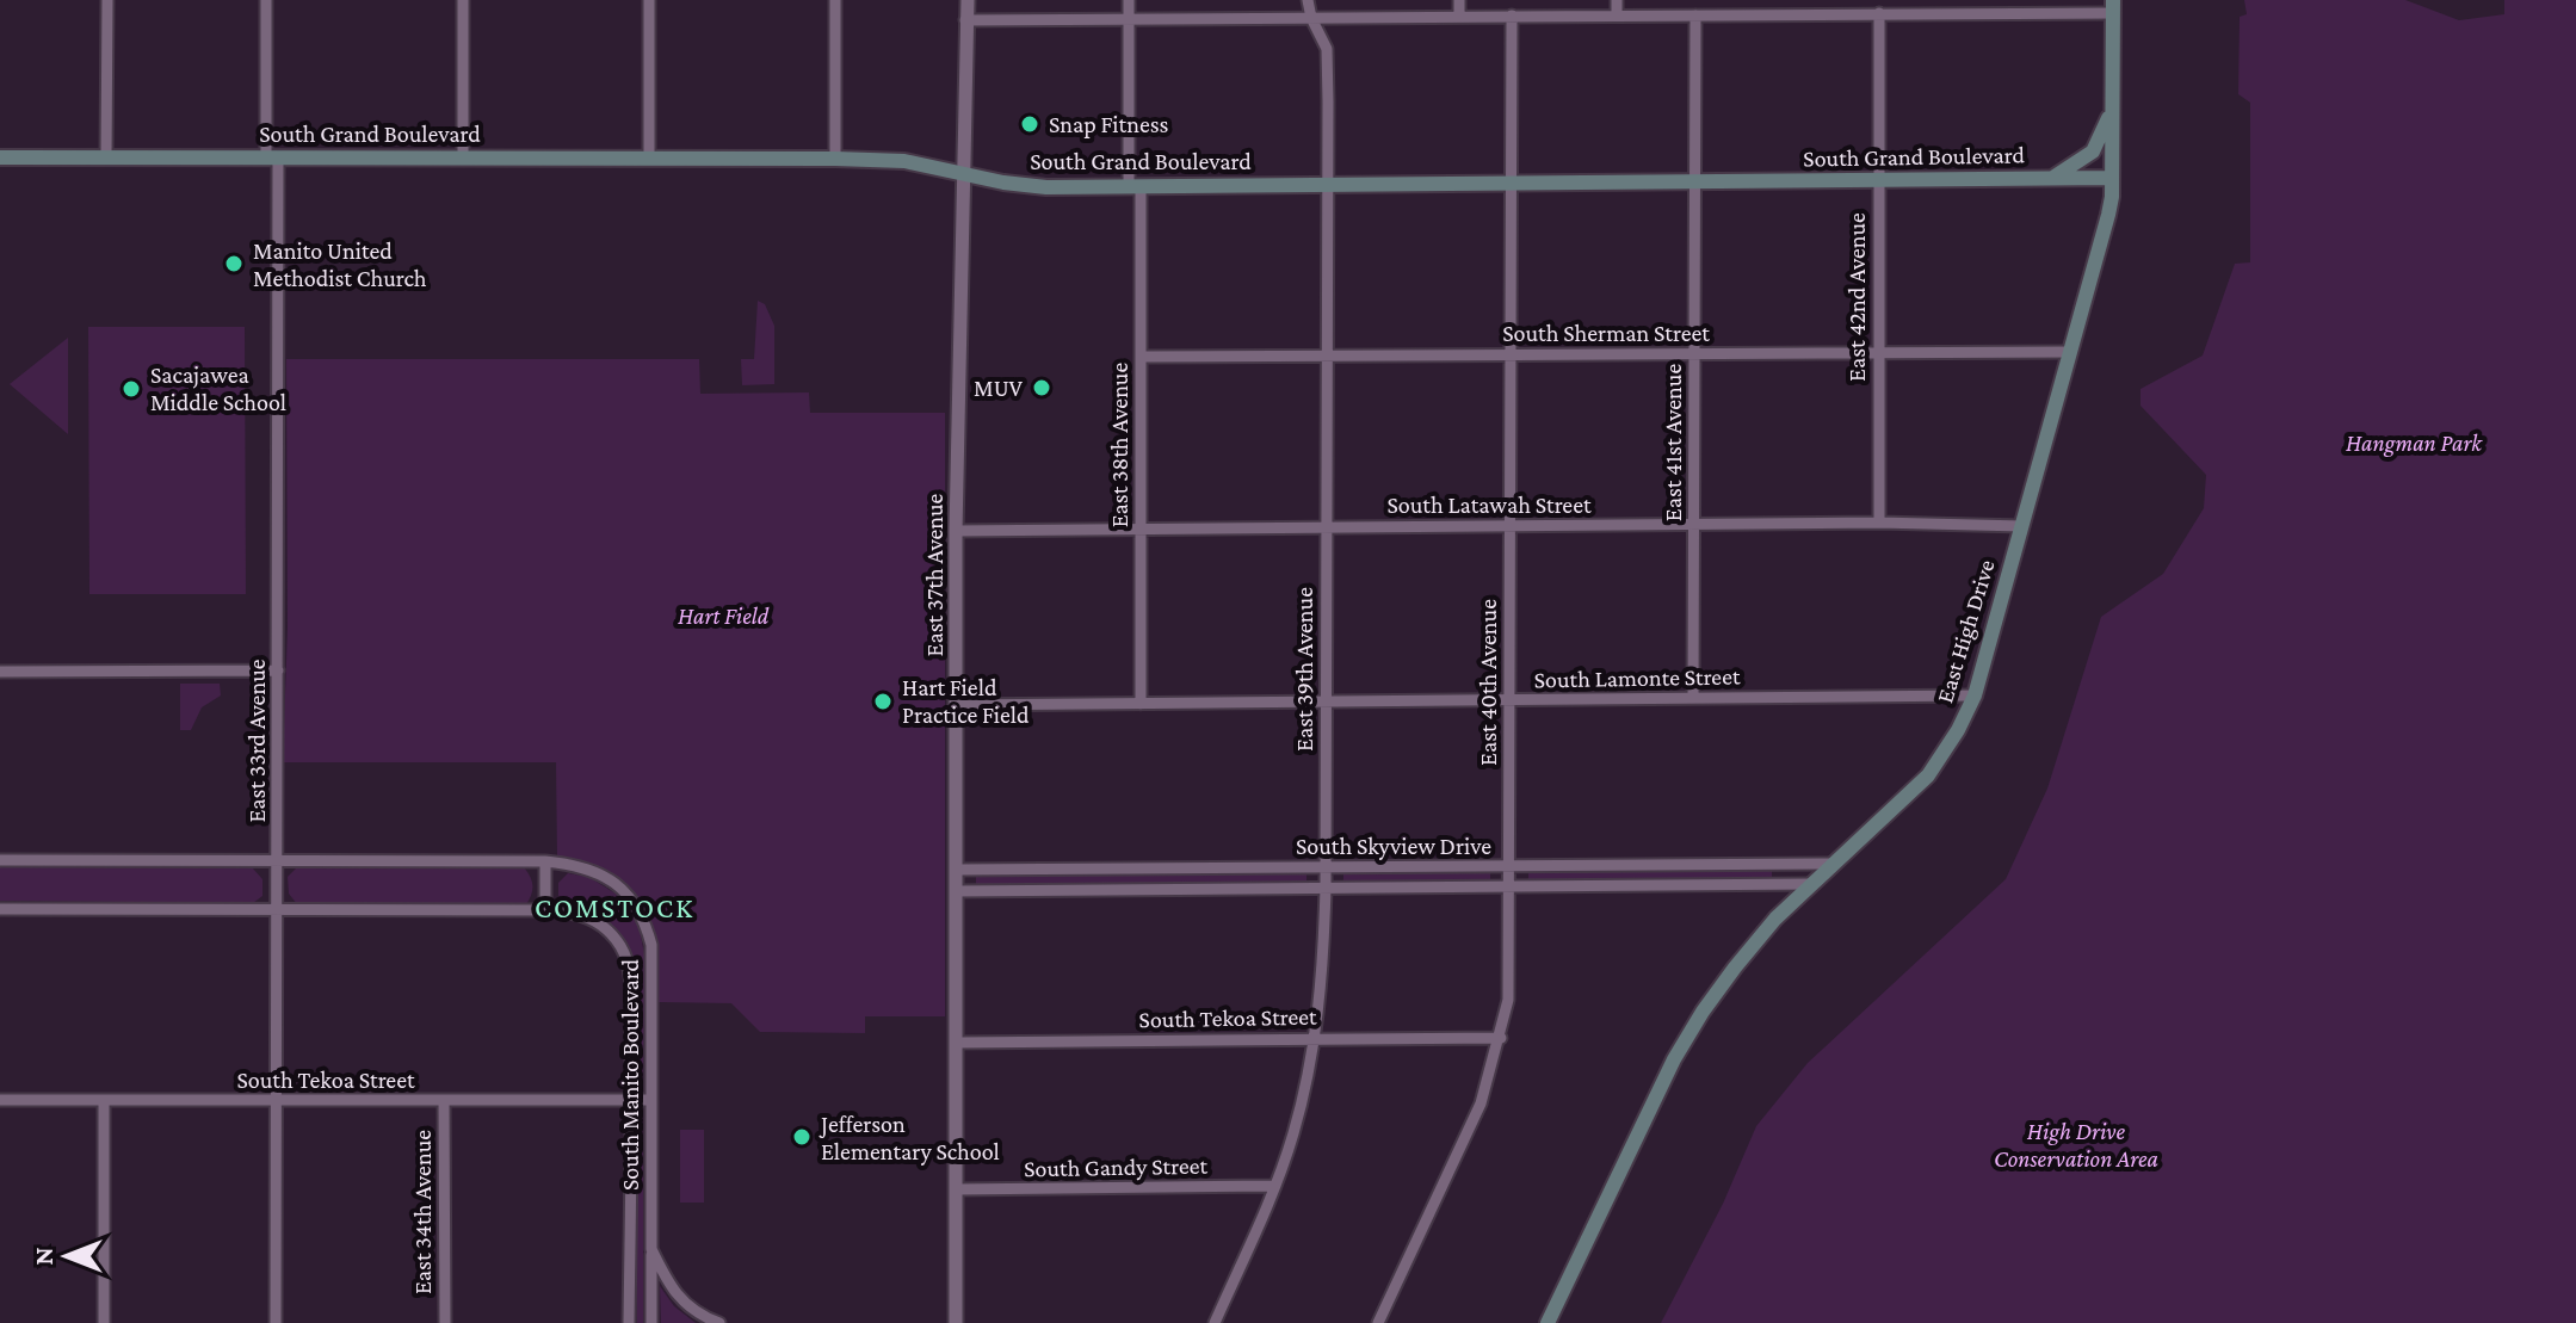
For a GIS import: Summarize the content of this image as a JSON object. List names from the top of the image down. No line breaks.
{"streets":{"main road":["South Grand Boulevard","East High Drive"],"street":["East 42nd Avenue","South Sherman Street","East 41st Avenue","East 38th Avenue","South Latawah Street","East 37th Avenue","East 39th Avenue","South Lamonte Street","East 40th Avenue","East 33rd Avenue","South Skyview Drive","South Tekoa Street","South Manito Boulevard","South Gandy Street","East 34th Avenue"]},"crossings":[["South Grand Boulevard","East 42nd Avenue"],["South Grand Boulevard","East 41st Avenue"],["South Grand Boulevard","East 38th Avenue"],["South Grand Boulevard","East 37th Avenue"],["South Grand Boulevard","East High Drive"],["South Grand Boulevard","East 39th Avenue"],["South Grand Boulevard","East 40th Avenue"],["South Grand Boulevard","East 33rd Avenue"],["East 42nd Avenue","South Sherman Street"],["East 42nd Avenue","South Latawah Street"],["South Sherman Street","East 41st Avenue"],["South Sherman Street","East 38th Avenue"],["South Sherman Street","East High Drive"],["South Sherman Street","East 39th Avenue"],["South Sherman Street","East 40th Avenue"],["East 41st Avenue","South Latawah Street"],["East 41st Avenue","South Lamonte Street"],["East 38th Avenue","South Latawah Street"],["East 38th Avenue","South Lamonte Street"],["South Latawah Street","East 37th Avenue"],["South Latawah Street","East High Drive"],["South Latawah Street","East 39th Avenue"],["South Latawah Street","East 40th Avenue"],["East 37th Avenue","South Lamonte Street"],["East 37th Avenue","South Skyview Drive"],["East 37th Avenue","South Tekoa Street"],["East 37th Avenue","South Gandy Street"],["East High Drive","South Lamonte Street"],["East High Drive","South Skyview Drive"],["East 39th Avenue","South Lamonte Street"],["East 39th Avenue","South Skyview Drive"],["East 39th Avenue","South Tekoa Street"],["East 39th Avenue","South Gandy Street"],["South Lamonte Street","East 40th Avenue"],["East 40th Avenue","South Skyview Drive"],["East 40th Avenue","South Tekoa Street"],["East 33rd Avenue","South Tekoa Street"],["East 33rd Avenue","South Manito Boulevard"],["South Tekoa Street","South Manito Boulevard"],["South Tekoa Street","East 34th Avenue"]],"districts":["COMSTOCK"],"parks":["Hangman Park","Hart Field","High Drive Conservation Area"],"places":["Snap Fitness","Manito United Methodist Church","MUV","Sacajawea Middle School","Hart Field Practice Field","Jefferson Elementary School"],"north":"left"}
